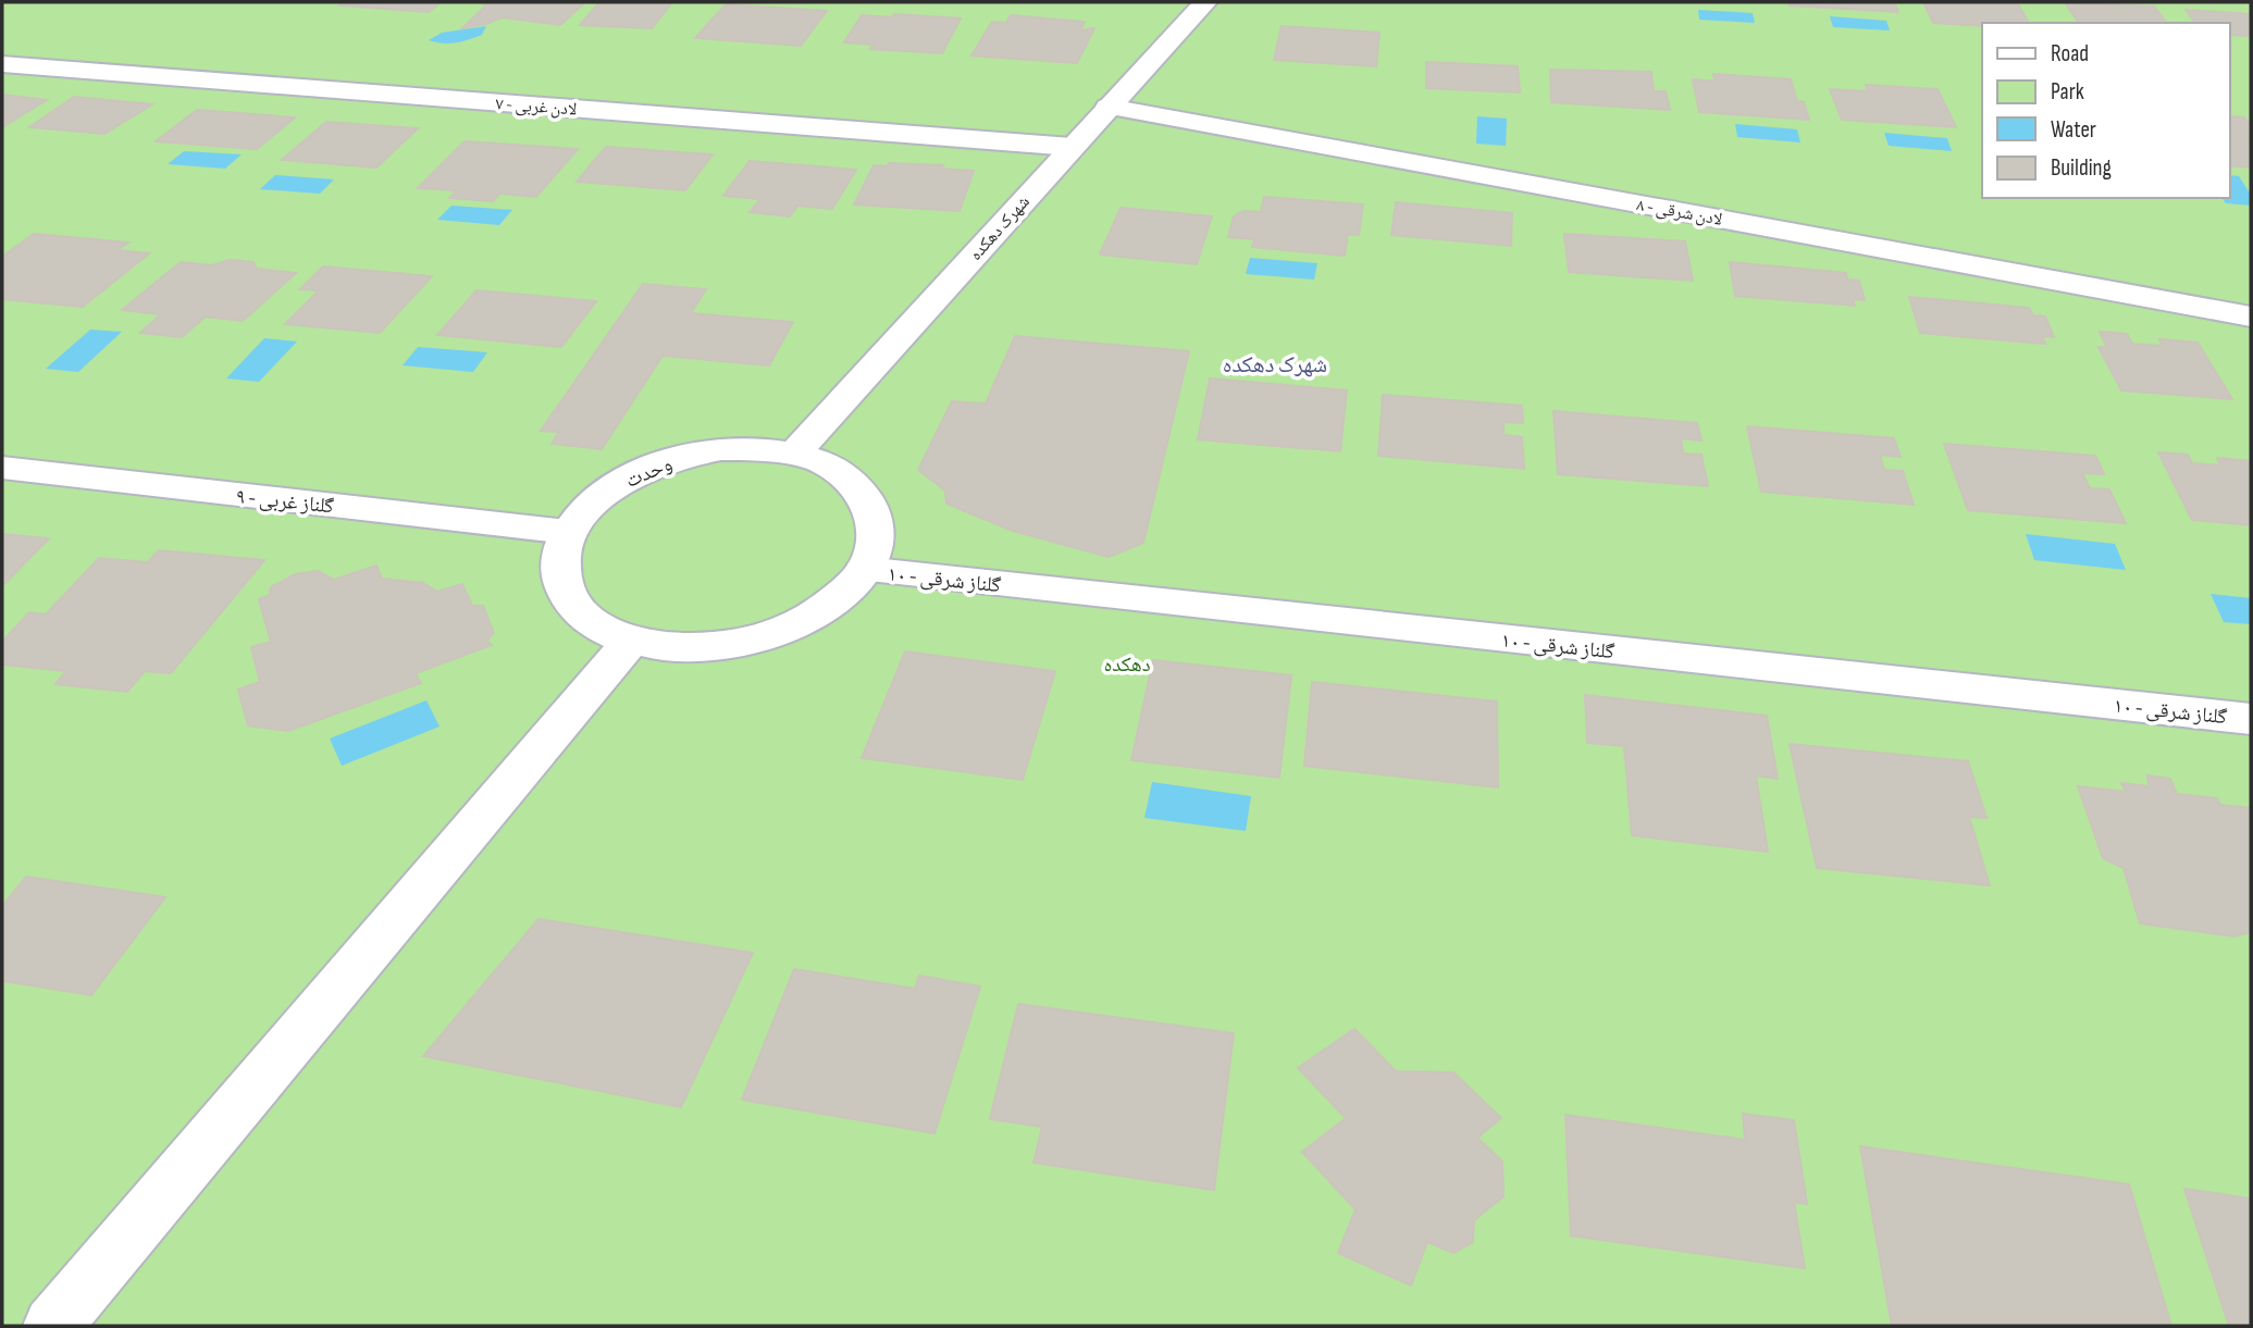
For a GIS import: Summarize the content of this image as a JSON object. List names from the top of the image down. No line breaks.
{"streets":{"street":["لادن غربی - ۷","لادن شرقی - ۸","شهرک دهکده","وحدت","گلناز غربی - ۹","گلناز شرقی - ۱۰"]},"crossings":[["لادن غربی - ۷","شهرک دهکده"],["لادن شرقی - ۸","شهرک دهکده"],["شهرک دهکده","وحدت"],["شهرک دهکده","گلناز غربی - ۹"],["شهرک دهکده","گلناز شرقی - ۱۰"],["وحدت","گلناز غربی - ۹"],["وحدت","گلناز شرقی - ۱۰"],["گلناز غربی - ۹","گلناز شرقی - ۱۰"]],"districts":["شهرک دهکده"],"parks":["دهکده"],"legend":["Road","Park","Water","Building"]}
